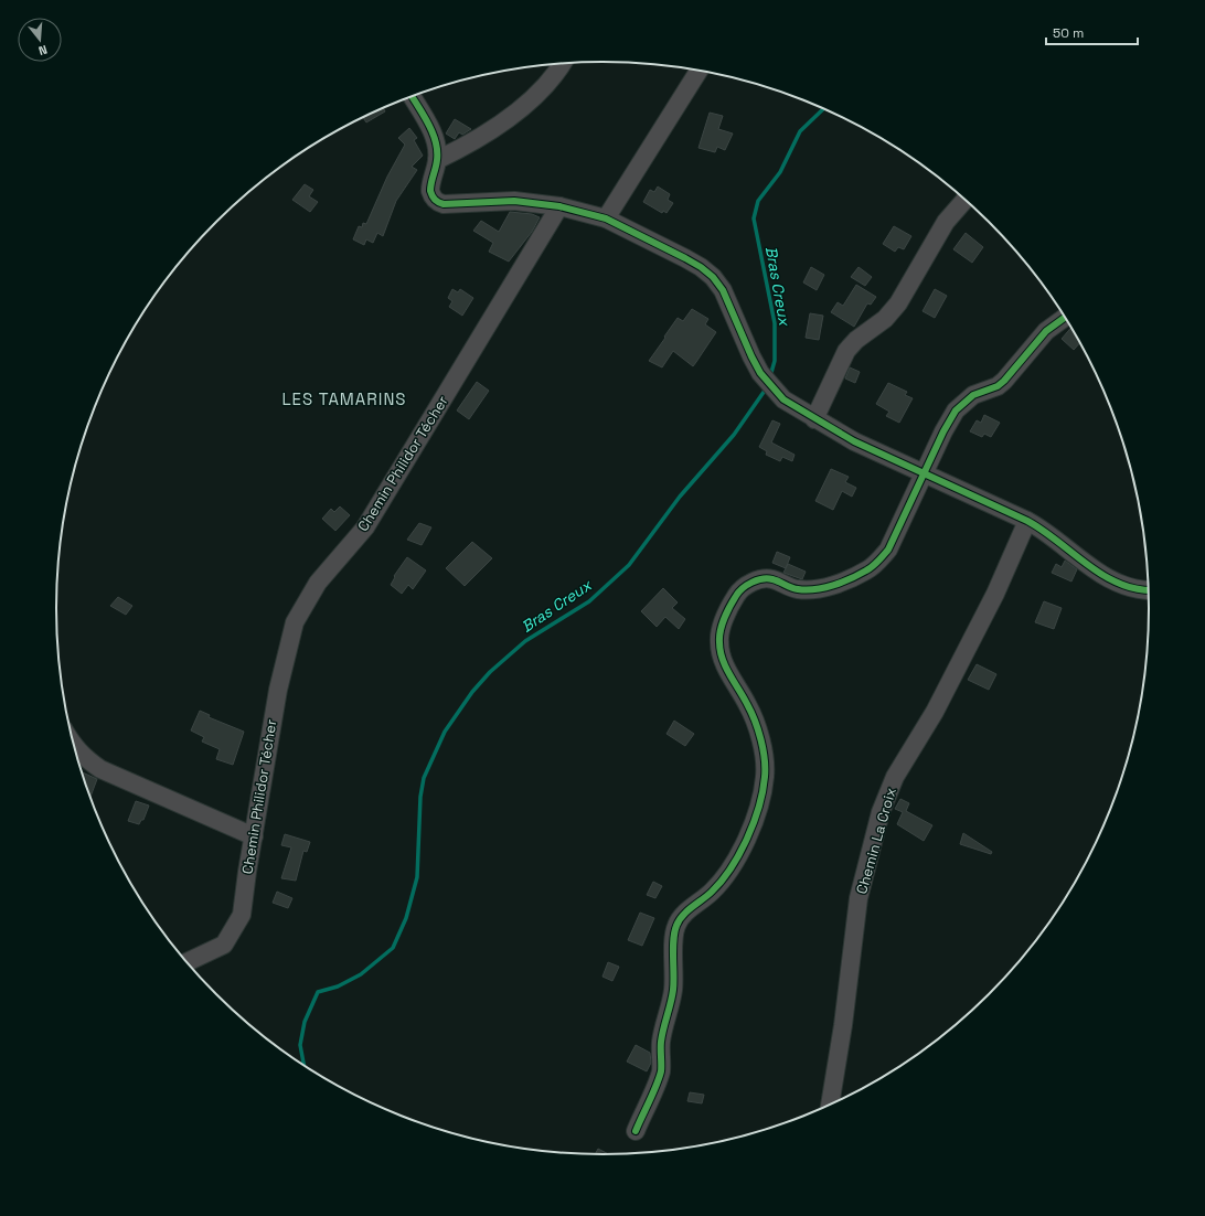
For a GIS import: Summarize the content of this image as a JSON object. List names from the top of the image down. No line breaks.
{"streets":{"street":["Chemin Philidor Técher","Chemin La Croix"]},"districts":["LES TAMARINS"],"water":["Bras Creux"],"scale_bar":"50 m","north":"bottom"}
